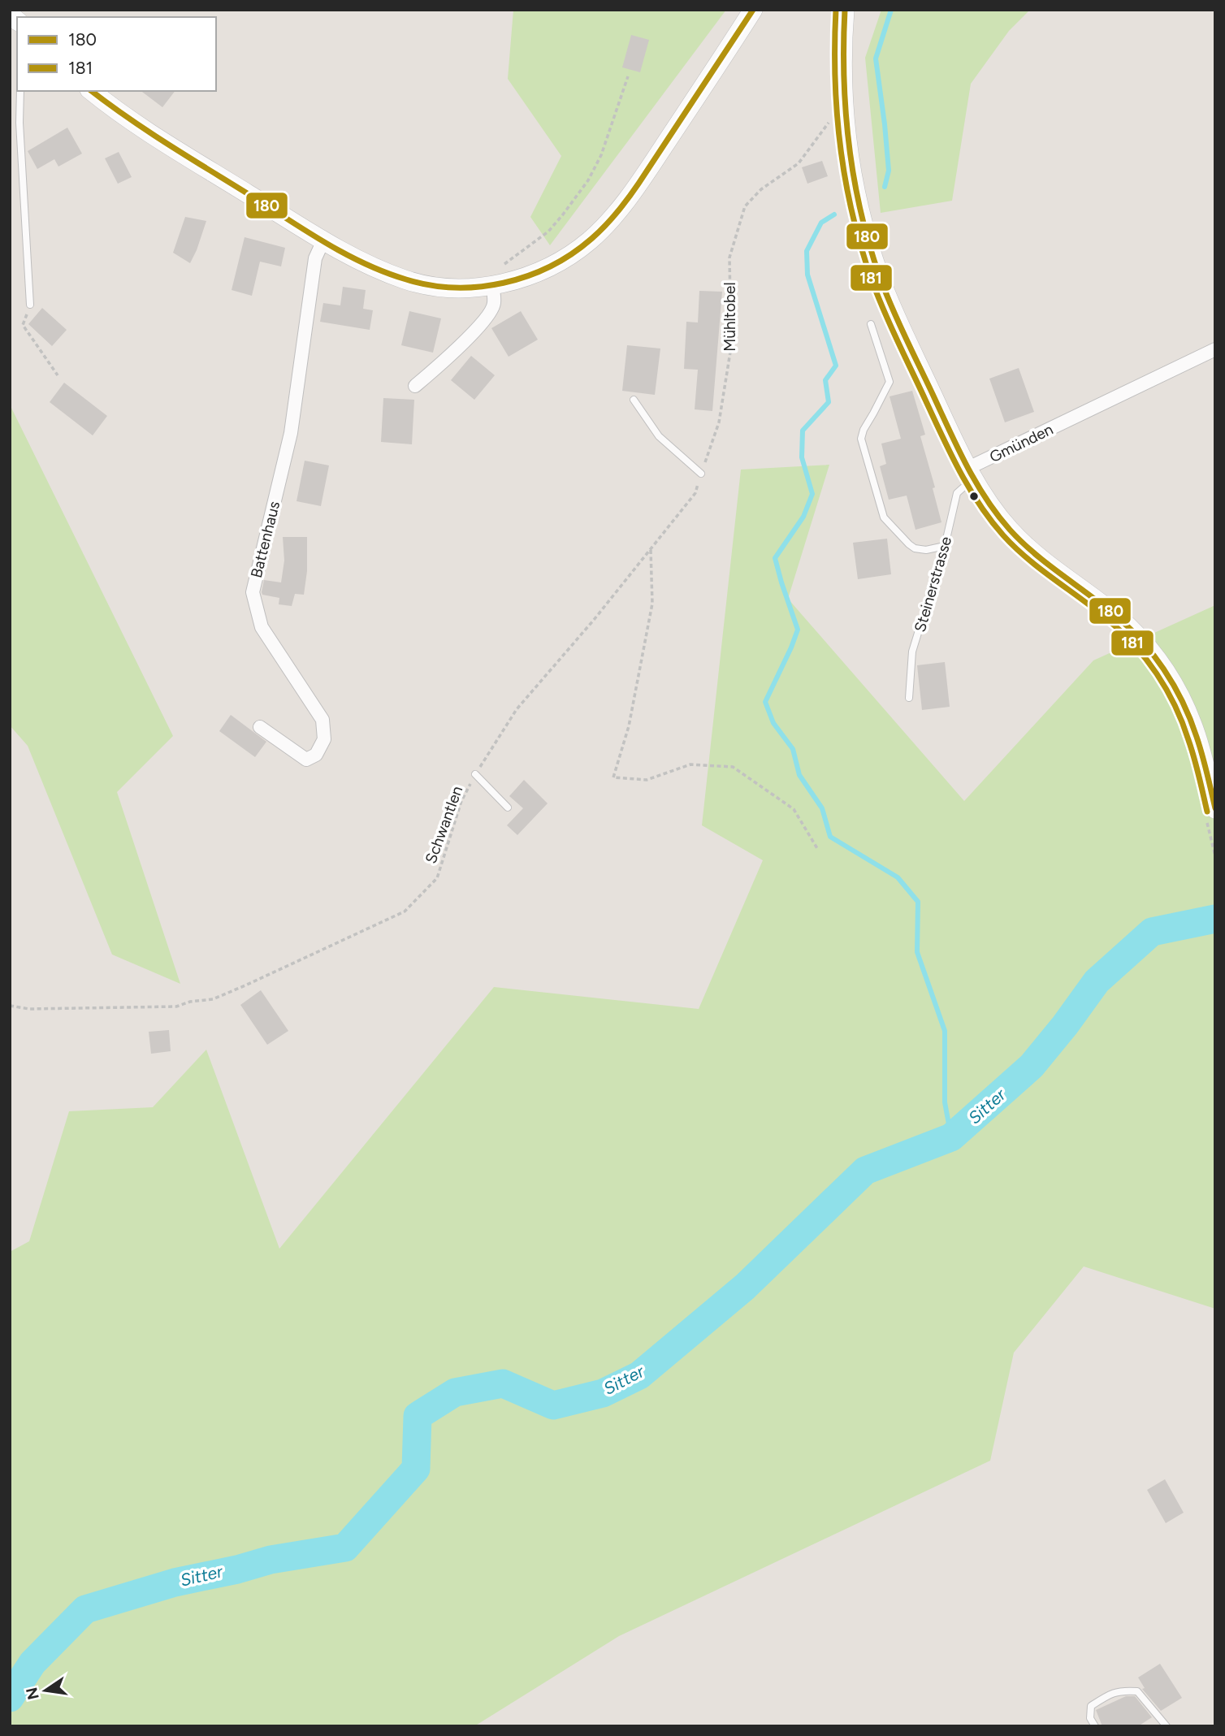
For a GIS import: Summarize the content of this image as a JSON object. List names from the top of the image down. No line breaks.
{"streets":{"street":["Gmünden","Battenhaus"],"lane":["Steinerstrasse"],"path":["Mühltobel","Schwantlen"]},"crossings":[["Mühltobel","Schwantlen"],["Gmünden","Steinerstrasse"]],"water":["Sitter"],"lines":["transit line 180","transit line 181"],"legend":["180","181"],"north":"left"}
